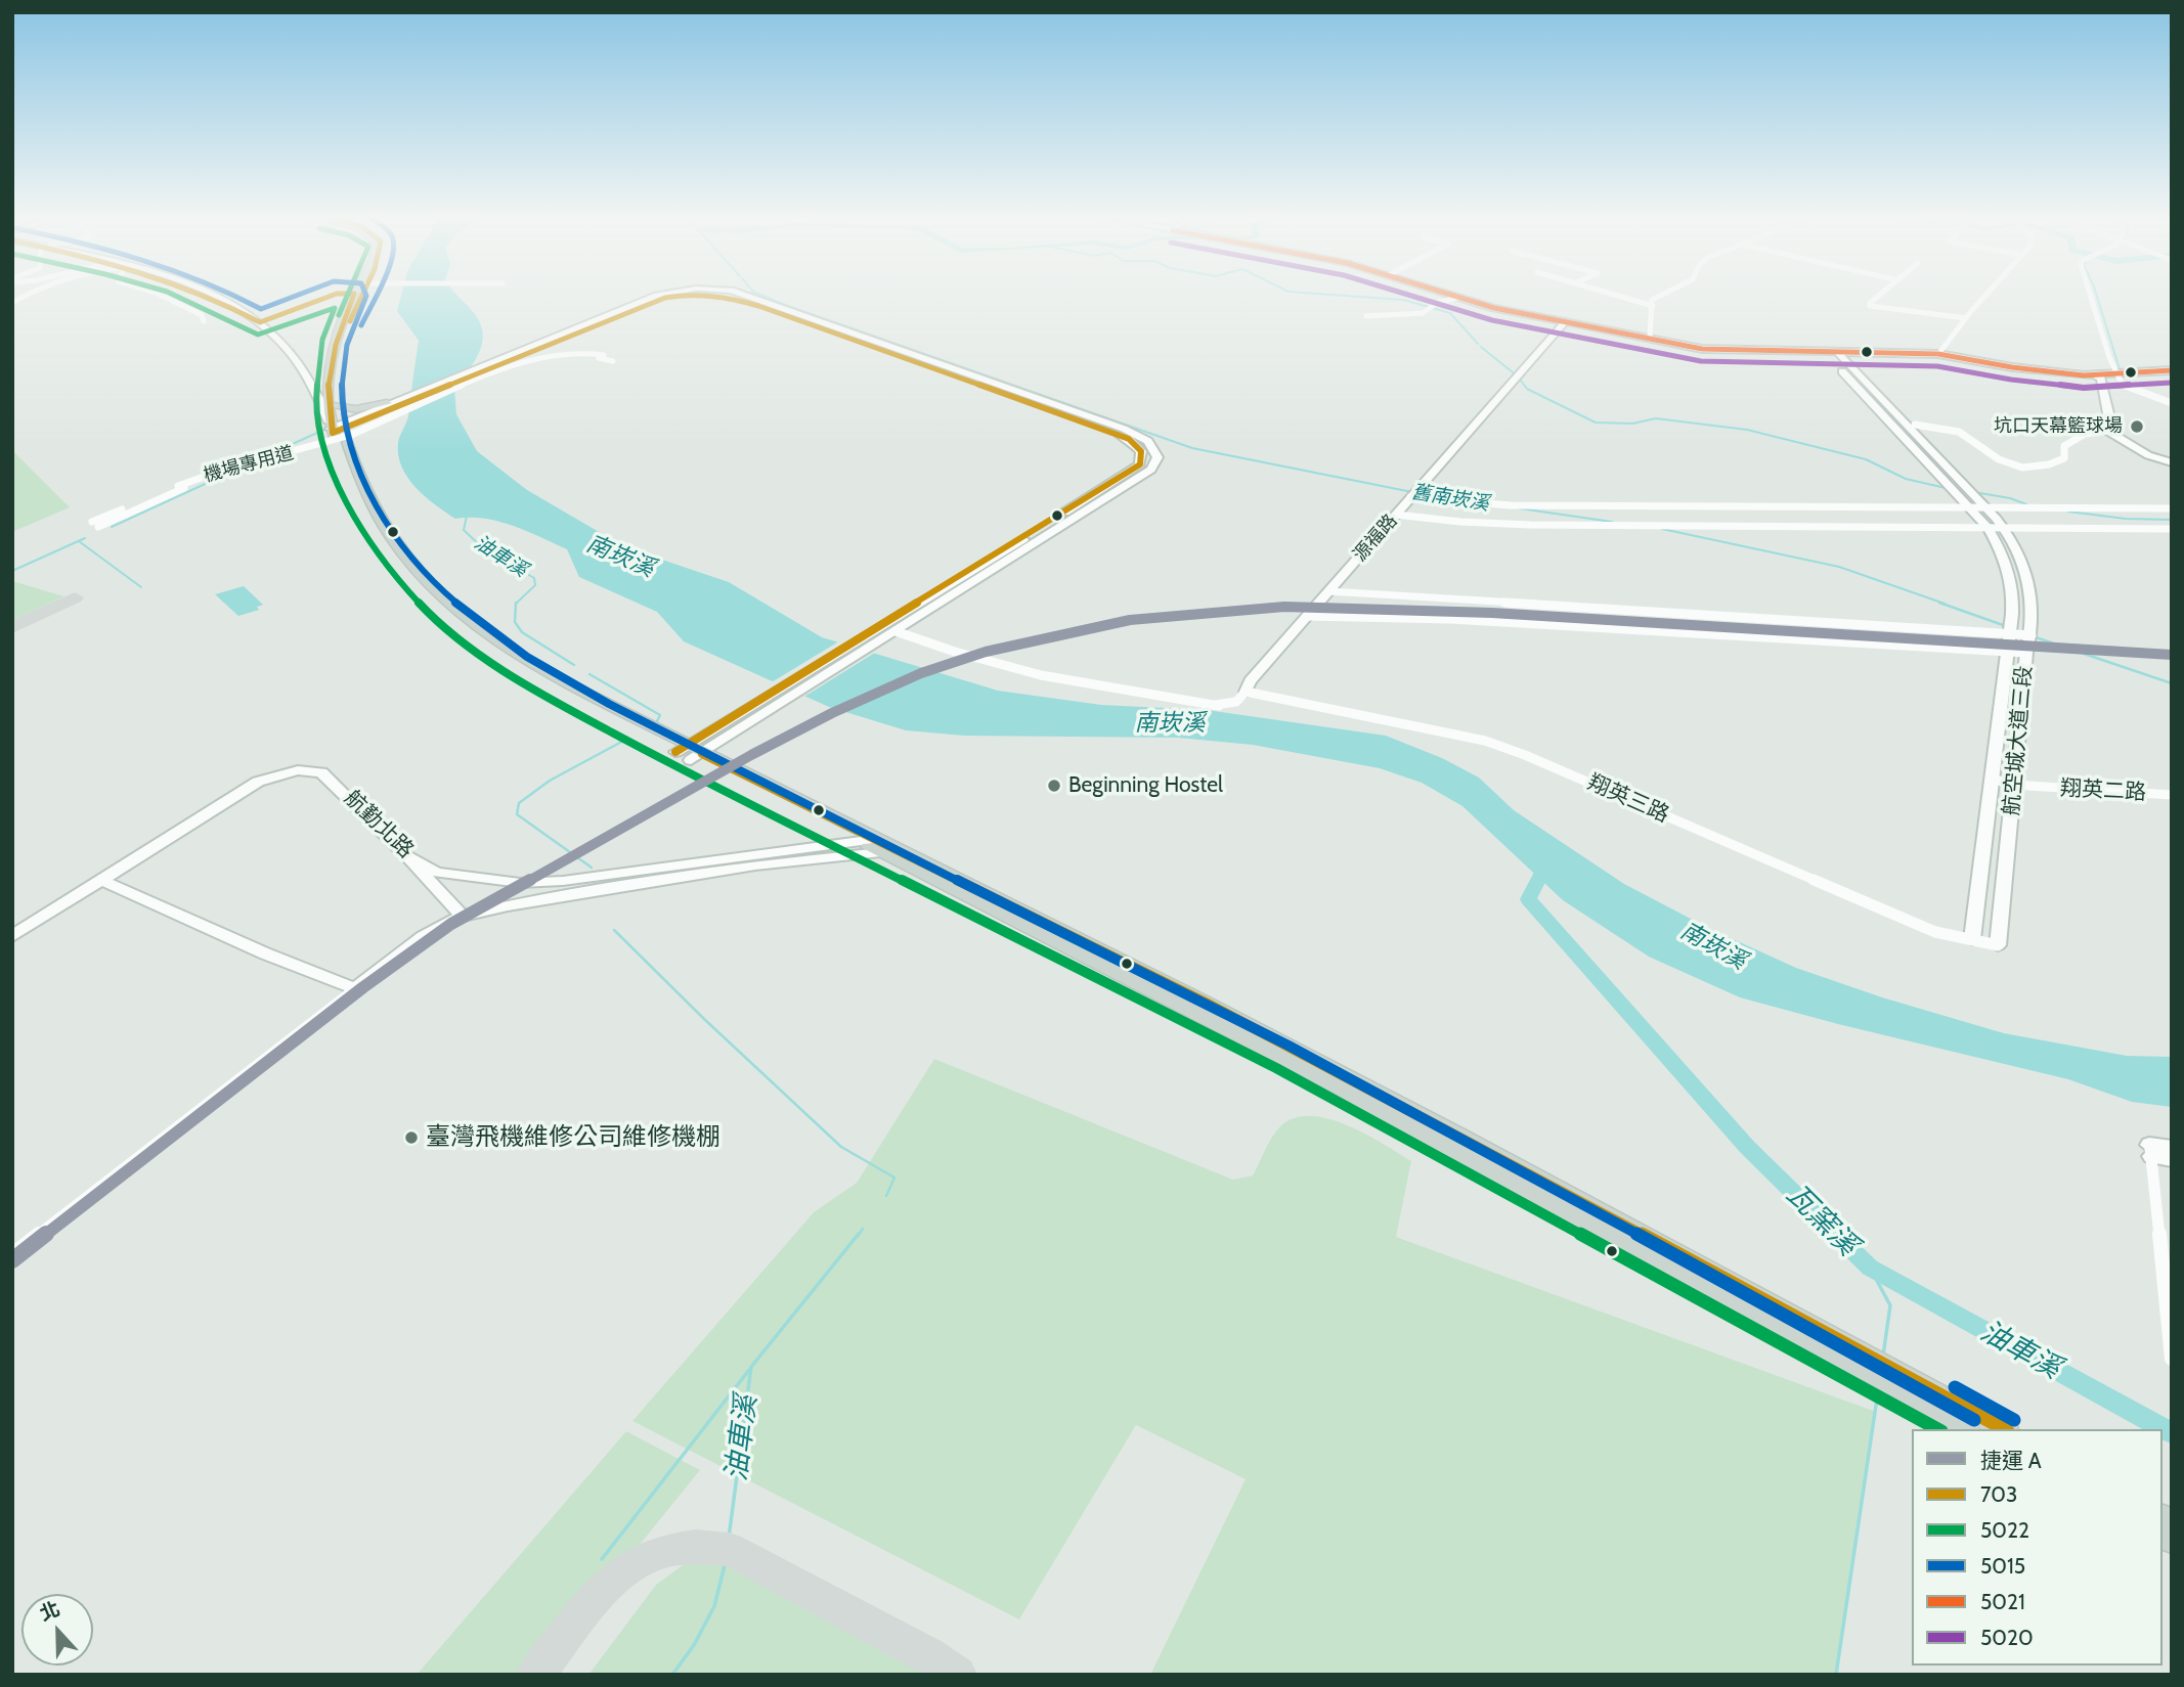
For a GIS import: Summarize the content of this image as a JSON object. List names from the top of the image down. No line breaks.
{"streets":{"street":["機場專用道","源福路","航空城大道三段","翔英二路","翔英三路","航勤北路"]},"crossings":[["源福路","翔英三路"],["航空城大道三段","翔英二路"],["航空城大道三段","翔英三路"]],"water":["舊南崁溪","油車溪","南崁溪","瓦窯溪"],"places":["坑口天幕籃球場","Beginning Hostel","臺灣飛機維修公司維修機棚"],"lines":["transit line 703","transit line 5022","transit line 5015","transit line 5021","transit line 5020","metro line A"],"legend":["捷運 A","703","5022","5015","5021","5020"],"north":"top"}
